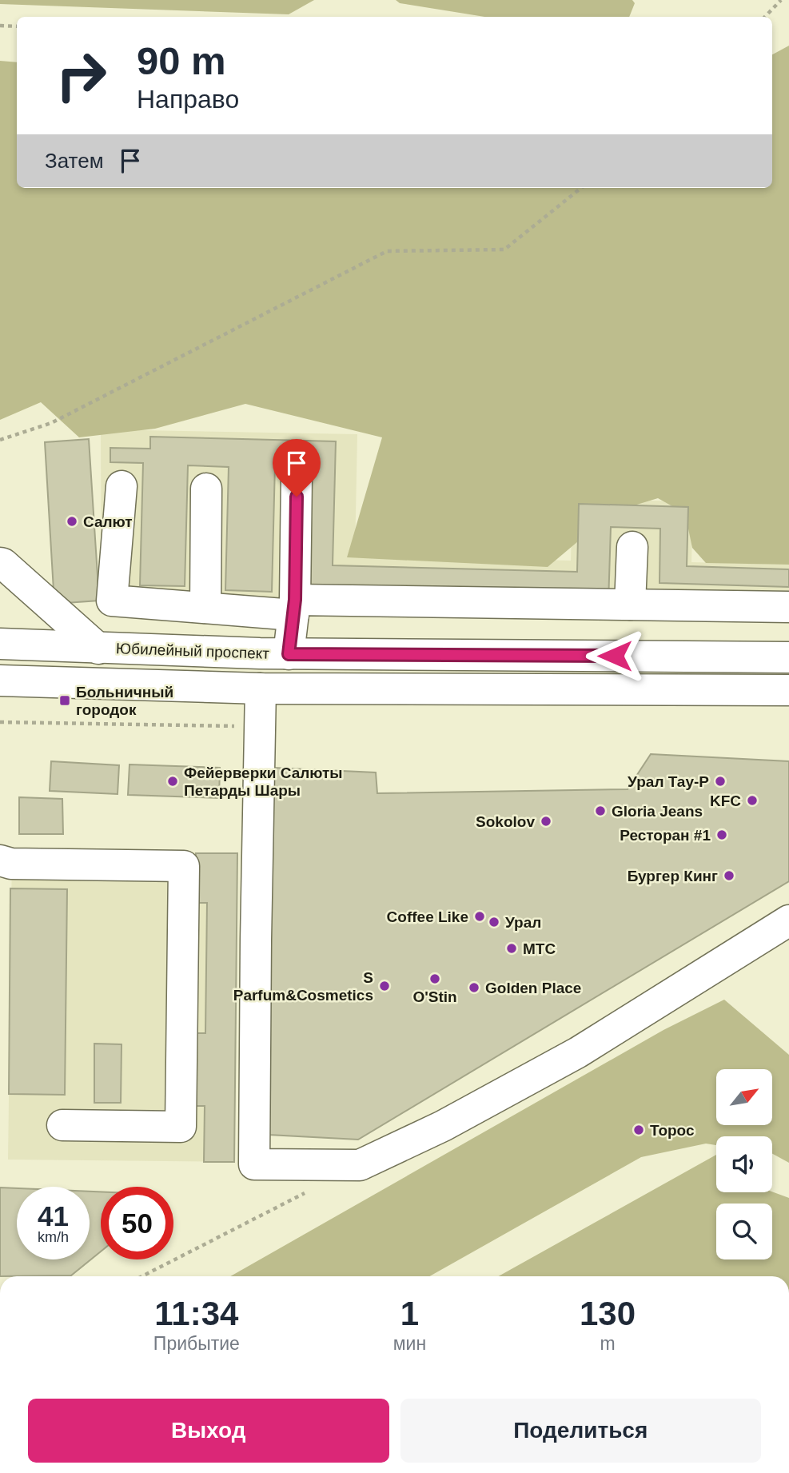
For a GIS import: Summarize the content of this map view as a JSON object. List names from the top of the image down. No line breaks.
{"streets":{"main road":["Юбилейный проспект"]},"places":{"other":["Салют","Фейерверки Салюты Петарды Шары","Урал Тау-Р","KFC","Gloria Jeans","Sokolov","Ресторан #1","Бургер Кинг","Coffee Like","Урал","МТС","O'Stin","S Parfum&Cosmetics","Golden Place","Торос"],"transit":["Больничный городок"]},"north":"top right","page":{"turn":["90 m","Направо"],"then":"Затем","speed":"41 km/h","limit":"50","eta":["11:34","Прибытие","1","мин","130","m"],"buttons":["Выход","Поделиться"]}}
